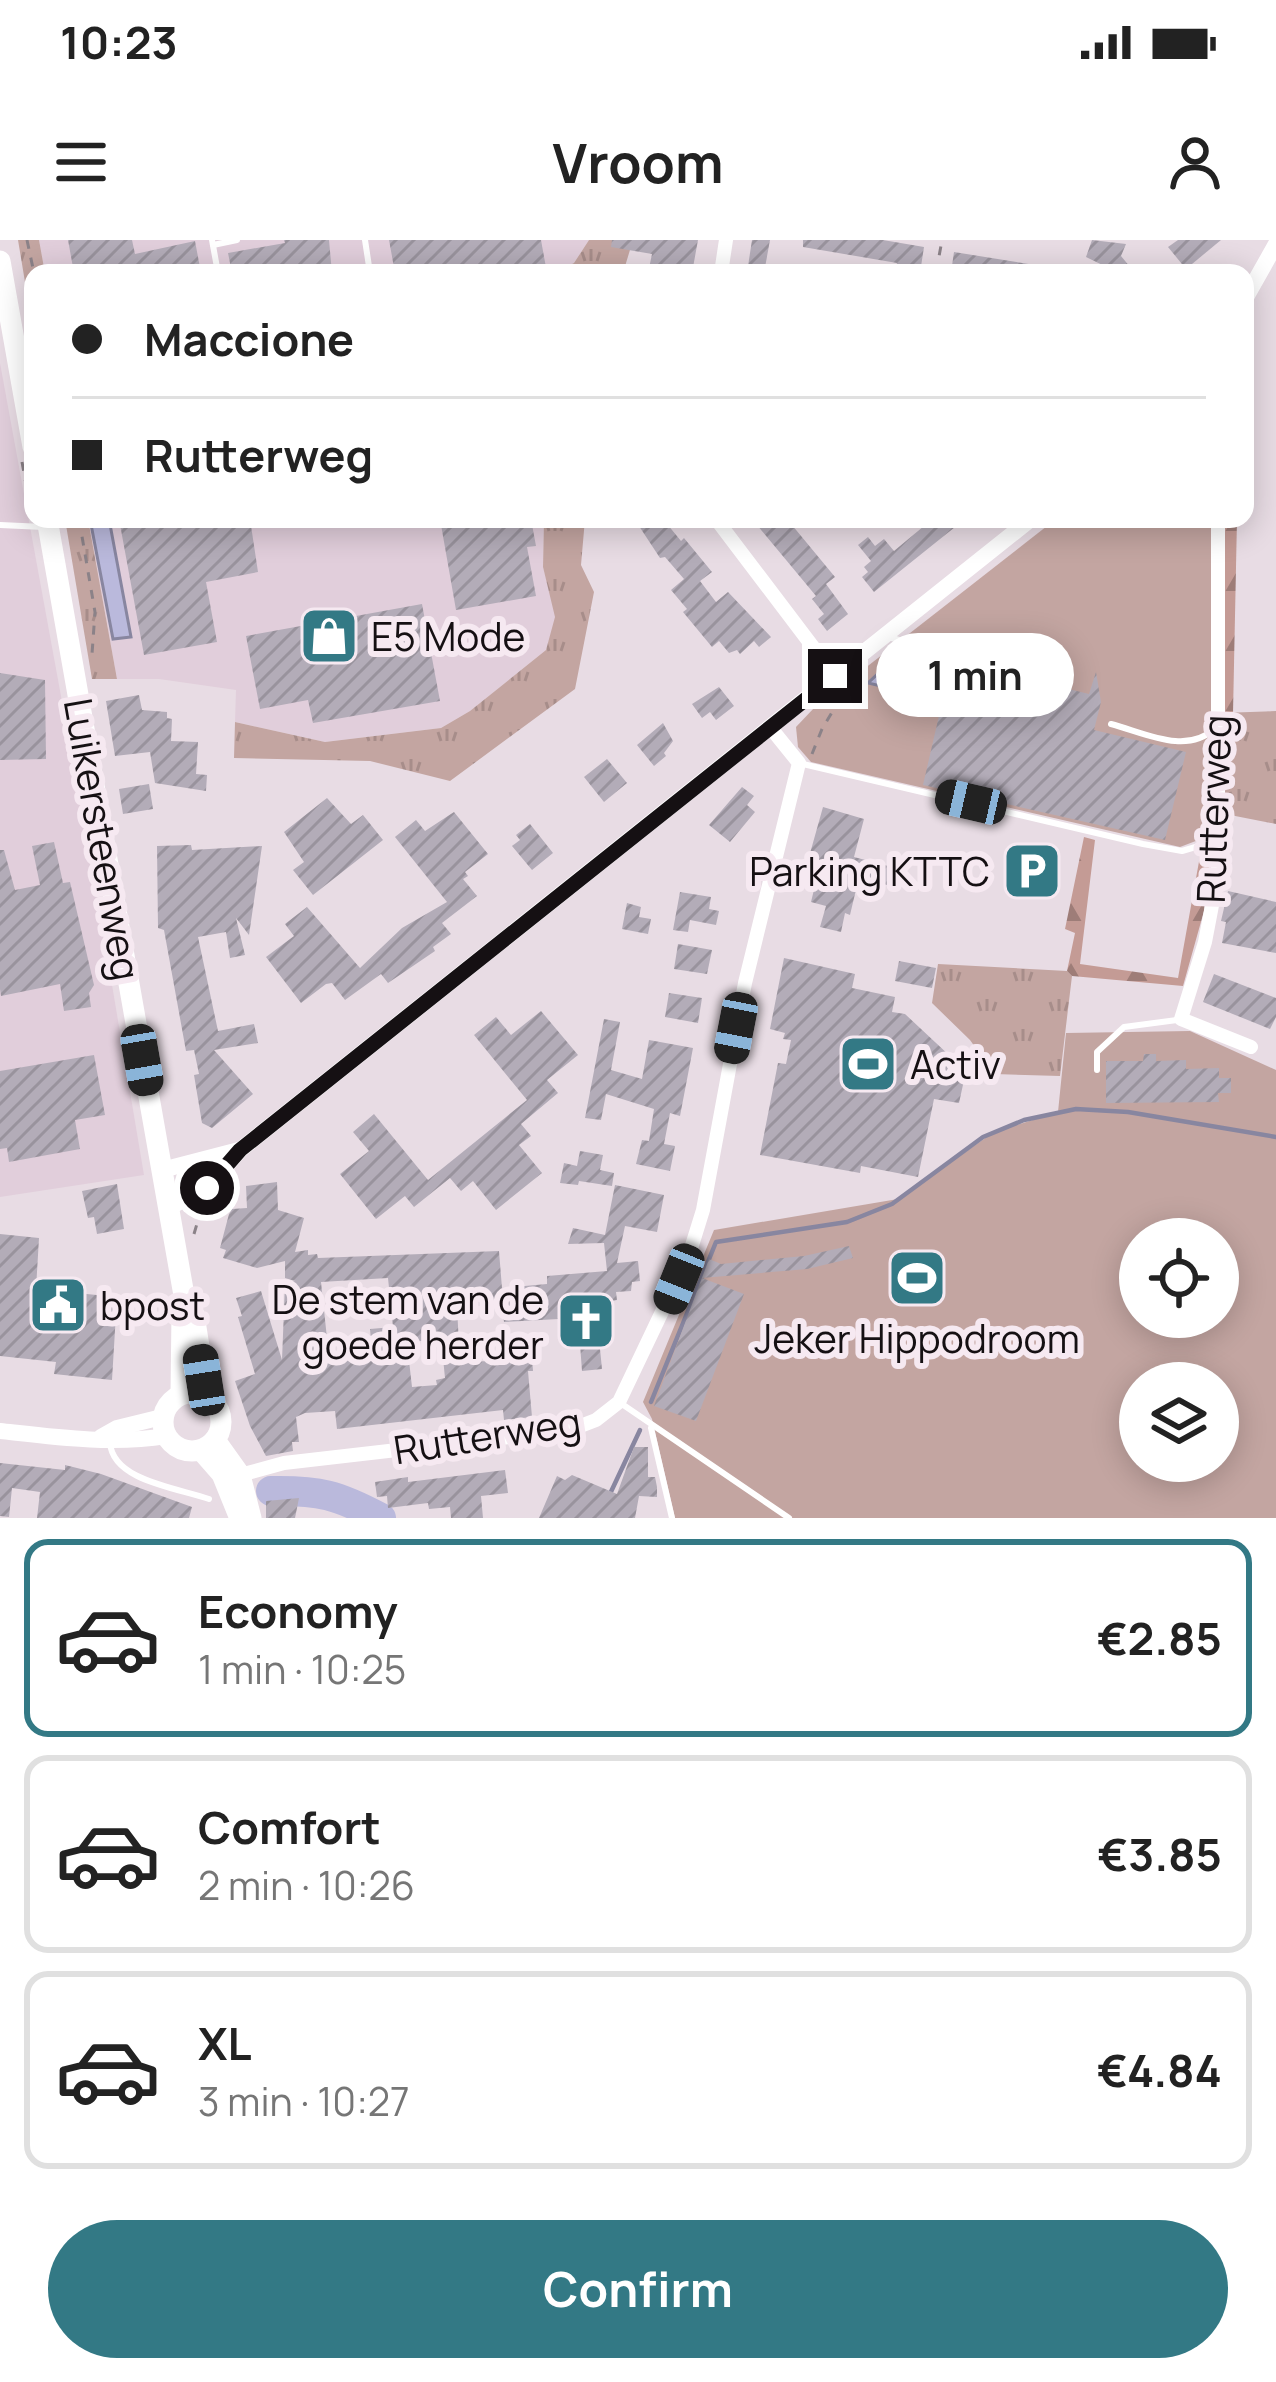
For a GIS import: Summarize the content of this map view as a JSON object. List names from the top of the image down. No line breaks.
{"streets":{"main road":["Luikersteenweg"],"street":["Rutterweg"]},"places":{"shop":["E5 Mode"],"parking":["Parking KTTC"],"sports":["Activ","Jeker Hippodroom"],"public building":["bpost"],"church":["De stem van de goede herder"]},"page":{"status":"10:23","header":"Vroom","banner":["Maccione","Rutterweg"],"bubble":"1 min","list":[{"name":"Economy","note":"1 min · 10:25","value":"€2.85"},{"name":"Comfort","note":"2 min · 10:26","value":"€3.85"},{"name":"XL","note":"3 min · 10:27","value":"€4.84"}],"buttons":"Confirm"}}
